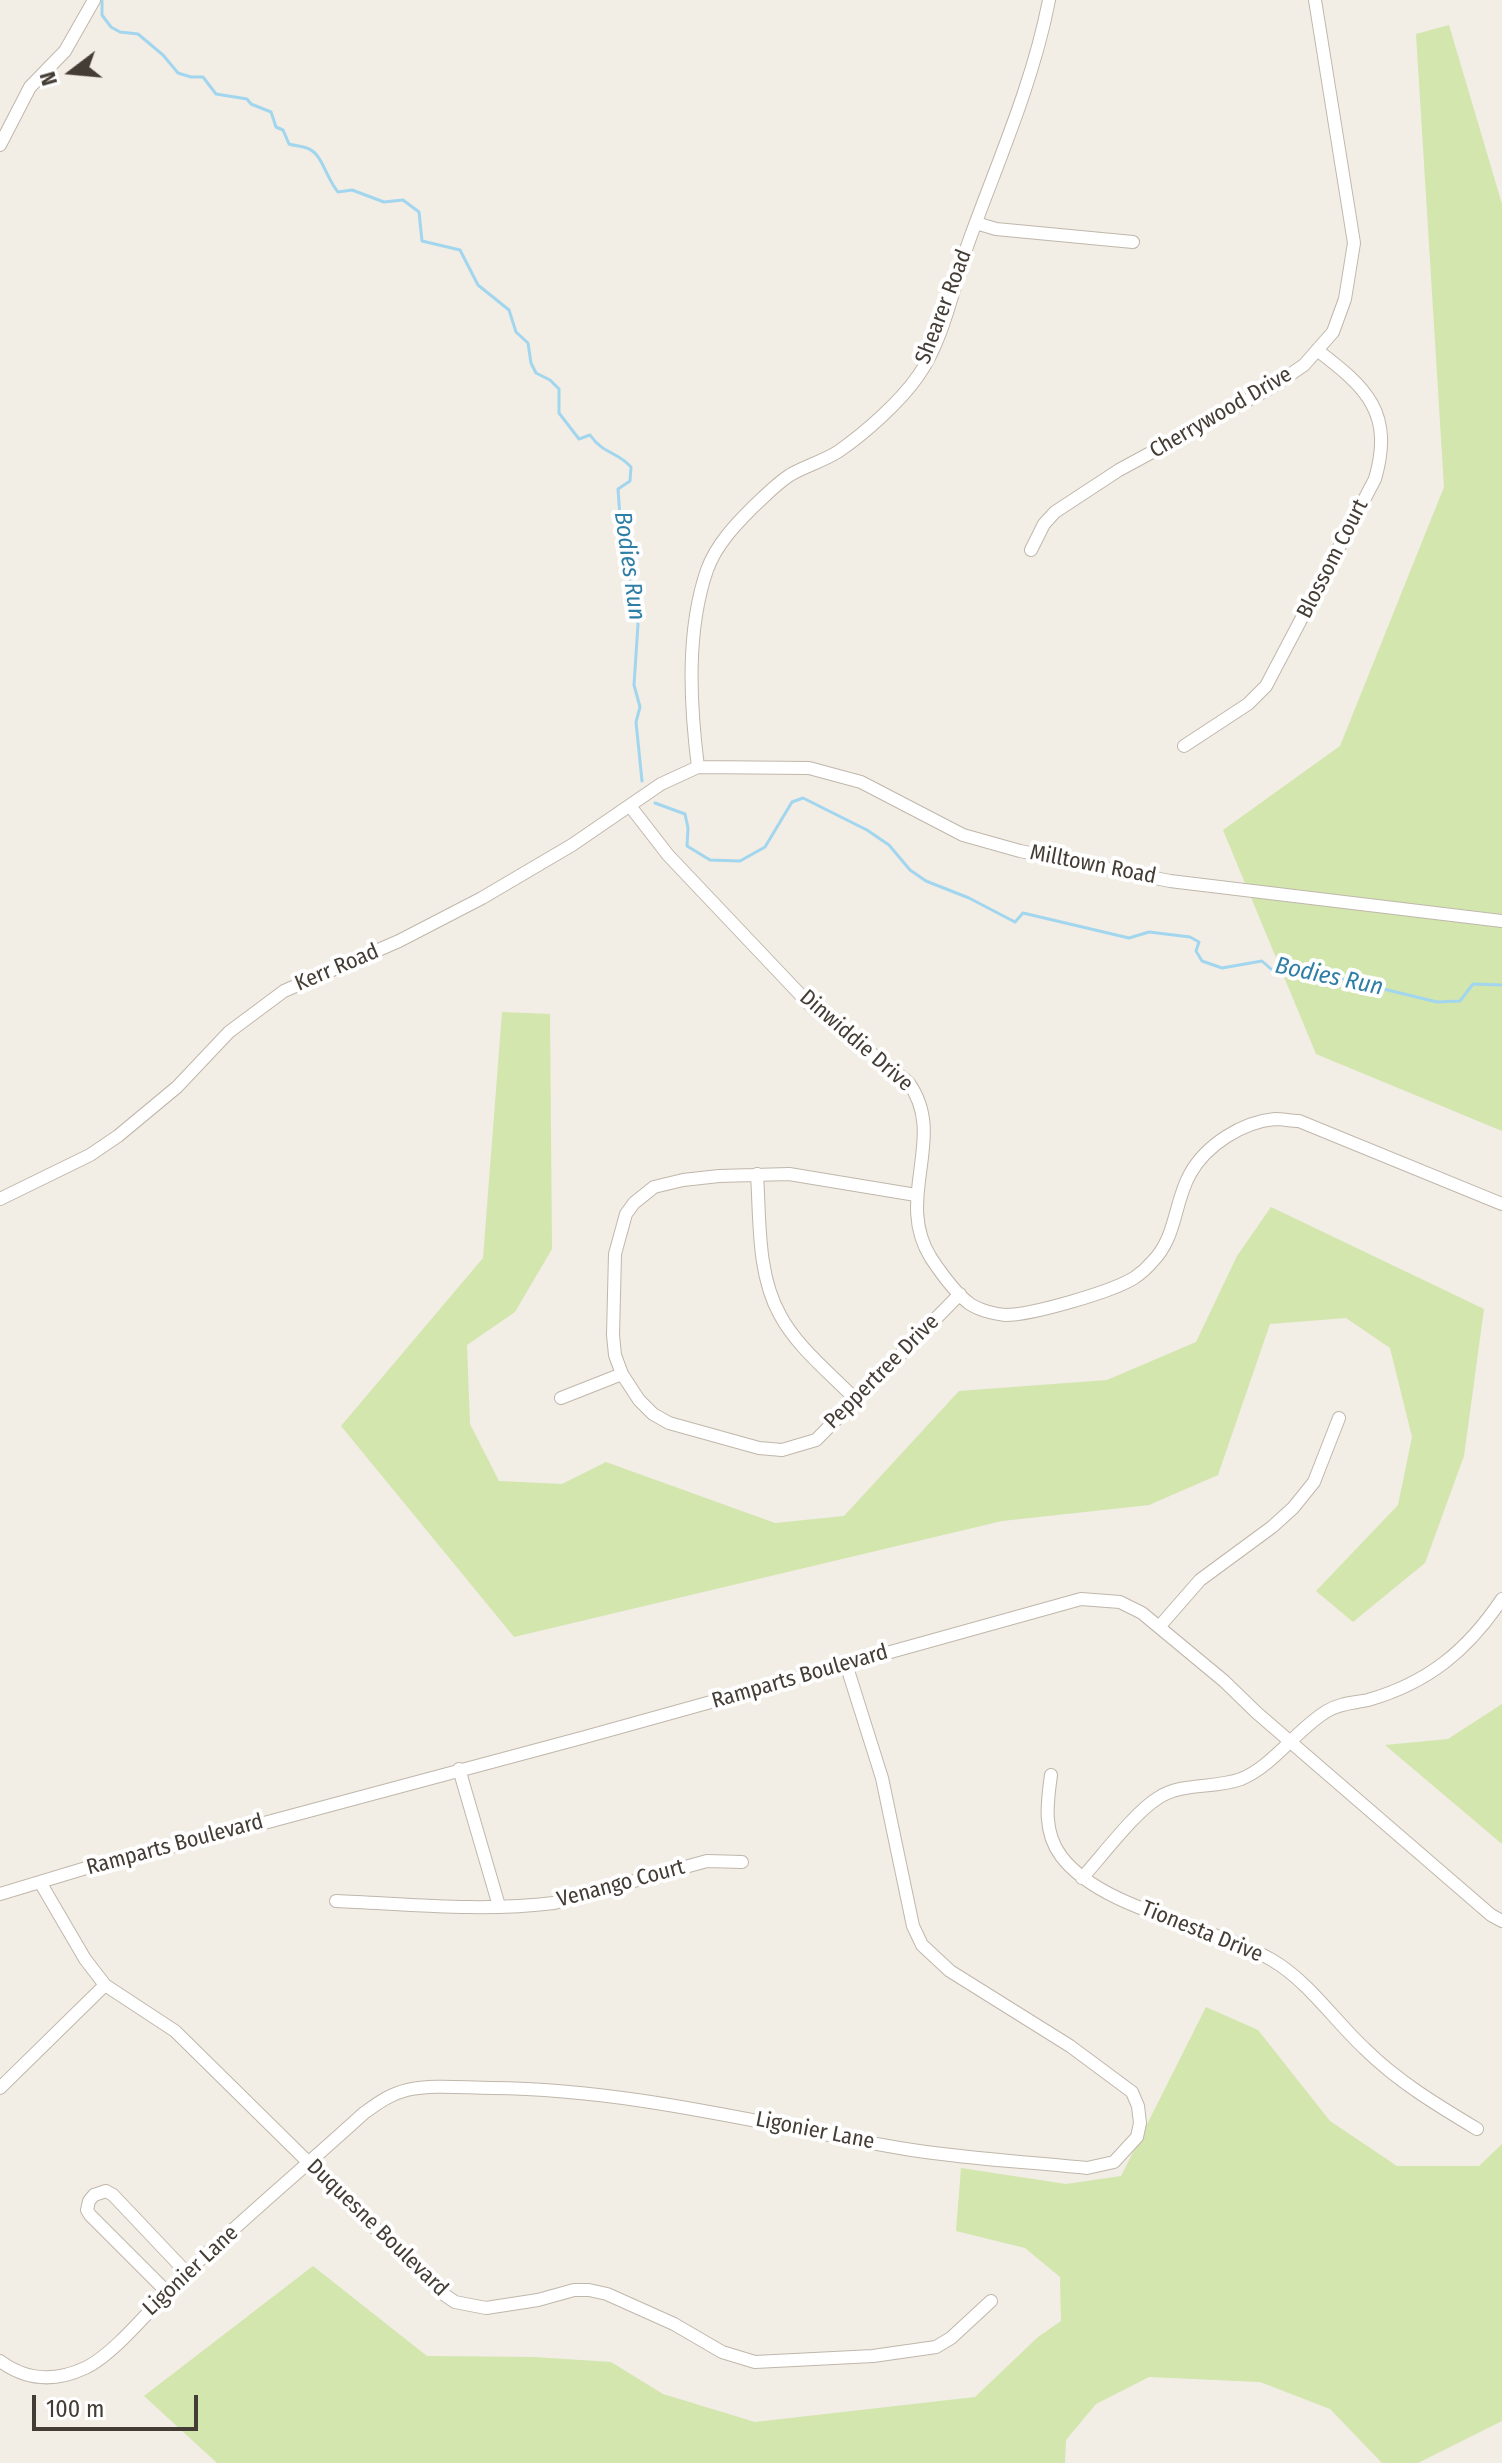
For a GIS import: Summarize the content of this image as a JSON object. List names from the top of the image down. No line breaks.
{"streets":{"street":["Shearer Road","Cherrywood Drive","Blossom Court","Milltown Road","Kerr Road","Dinwiddie Drive","Peppertree Drive","Ramparts Boulevard","Venango Court","Tionesta Drive","Ligonier Lane","Duquesne Boulevard"]},"crossings":[["Shearer Road","Milltown Road"],["Shearer Road","Kerr Road"],["Cherrywood Drive","Blossom Court"],["Milltown Road","Kerr Road"],["Kerr Road","Dinwiddie Drive"],["Dinwiddie Drive","Peppertree Drive"],["Ramparts Boulevard","Ligonier Lane"],["Ramparts Boulevard","Duquesne Boulevard"],["Ligonier Lane","Duquesne Boulevard"]],"water":["Bodies Run"],"scale_bar":"100 m","north":"left"}
